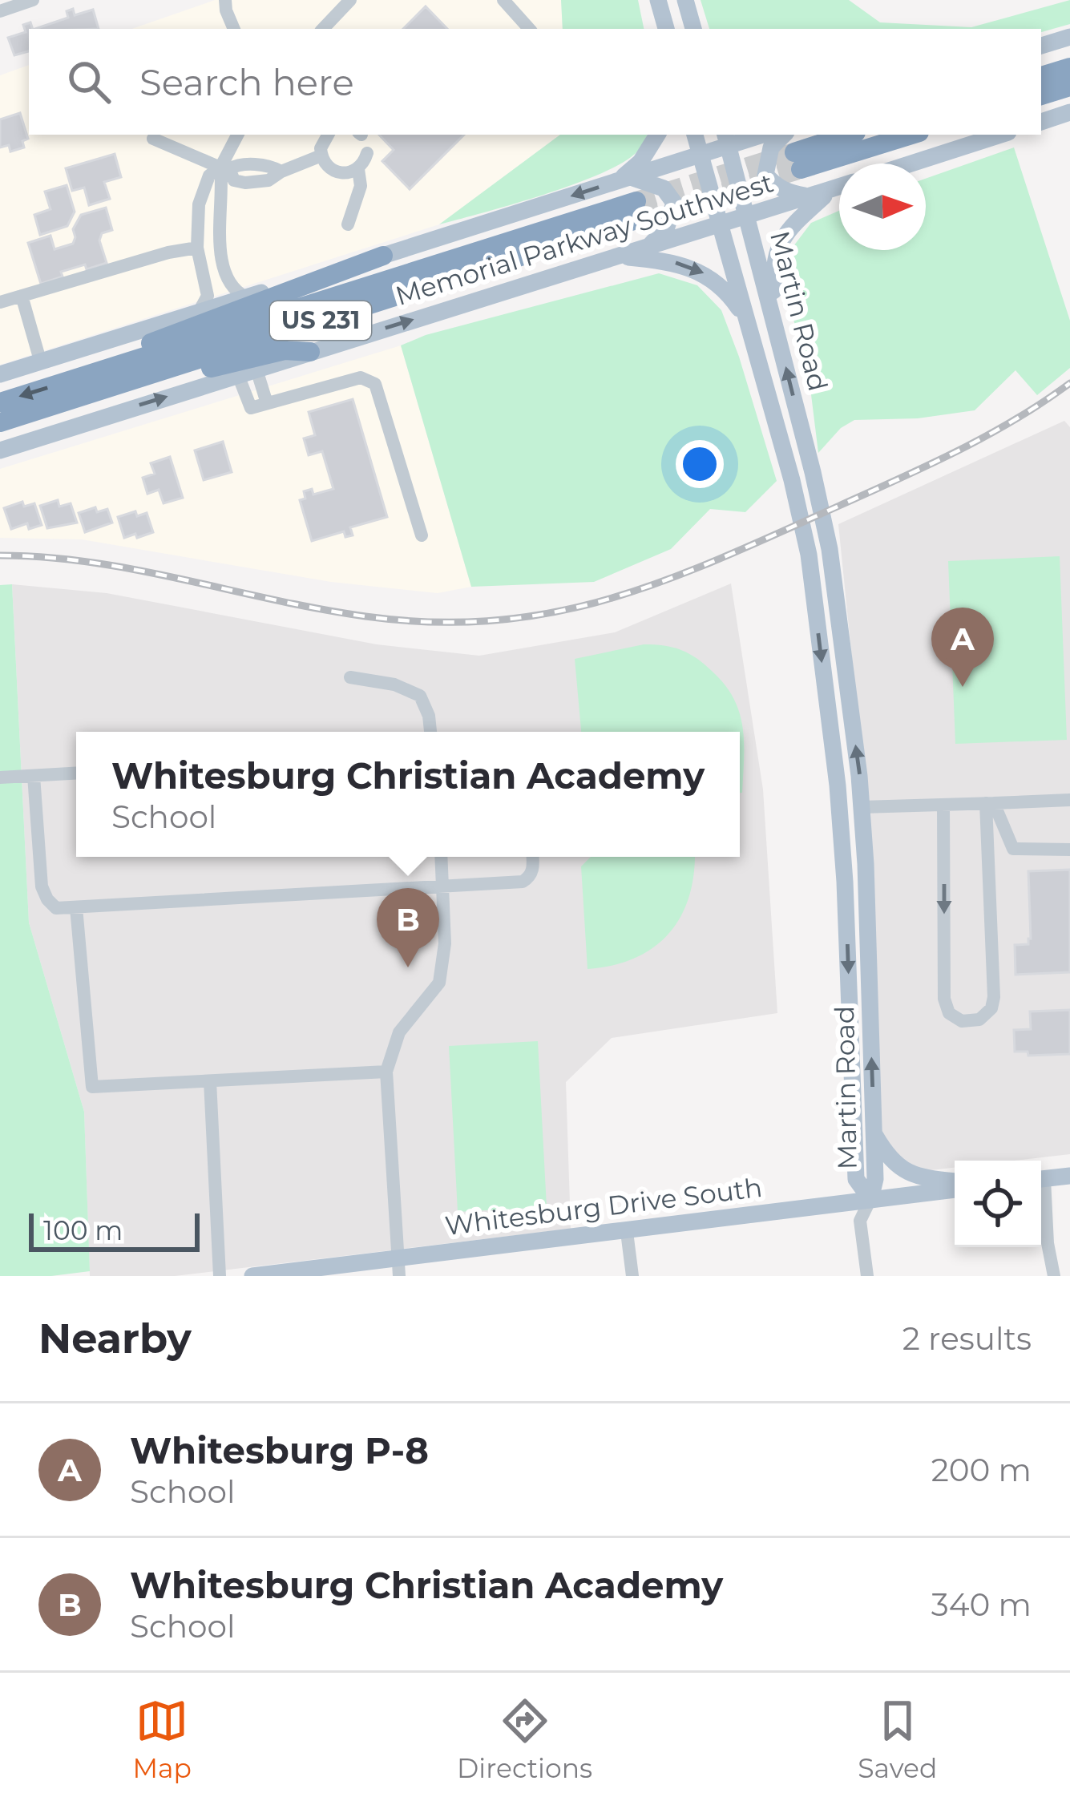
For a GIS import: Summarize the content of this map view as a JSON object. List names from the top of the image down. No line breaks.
{"streets":{"highway":["Memorial Parkway Southwest","US 231"],"main road":["Martin Road","Whitesburg Drive South"]},"crossings":[["Memorial Parkway Southwest","Martin Road"],["Martin Road","Whitesburg Drive South"]],"scale_bar":"100 m","north":"right","page":{"search":"Search here","pins":["A","B"],"popup":["Whitesburg Christian Academy","School"],"scale":"100 m","heading":["Nearby","2 results"],"list":[{"mark":"A","name":"Whitesburg P-8","note":"School","value":"200 m"},{"mark":"B","name":"Whitesburg Christian Academy","note":"School","value":"340 m"}],"nav":["Map","Directions","Saved"]}}
